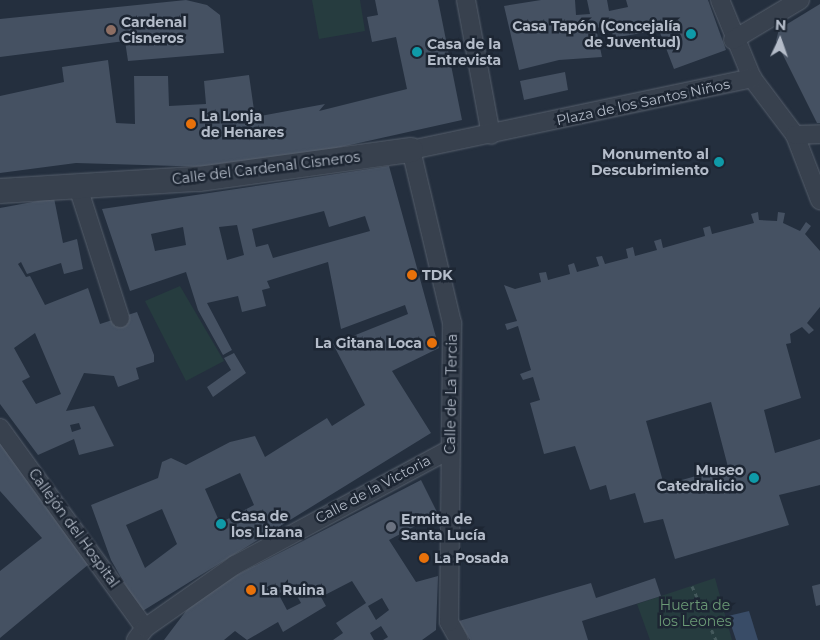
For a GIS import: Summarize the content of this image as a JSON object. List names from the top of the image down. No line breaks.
{"streets":{"street":["Plaza de los Santos Niños","Calle del Cardenal Cisneros","Calle de La Tercia","Calle de la Victoria","Callejón del Hospital"]},"crossings":[["Plaza de los Santos Niños","Calle del Cardenal Cisneros"],["Plaza de los Santos Niños","Calle de La Tercia"],["Calle del Cardenal Cisneros","Calle de La Tercia"],["Calle de La Tercia","Calle de la Victoria"],["Calle de la Victoria","Callejón del Hospital"]],"parks":["Huerta de los Leones"],"places":["Cardenal Cisneros","Casa Tapón (Concejalía de Juventud)","Casa de la Entrevista","La Lonja de Henares","Monumento al Descubrimiento","TDK","La Gitana Loca","Museo Catedralicio","Casa de los Lizana","Ermita de Santa Lucía","La Posada","La Ruina"],"north":"top"}
